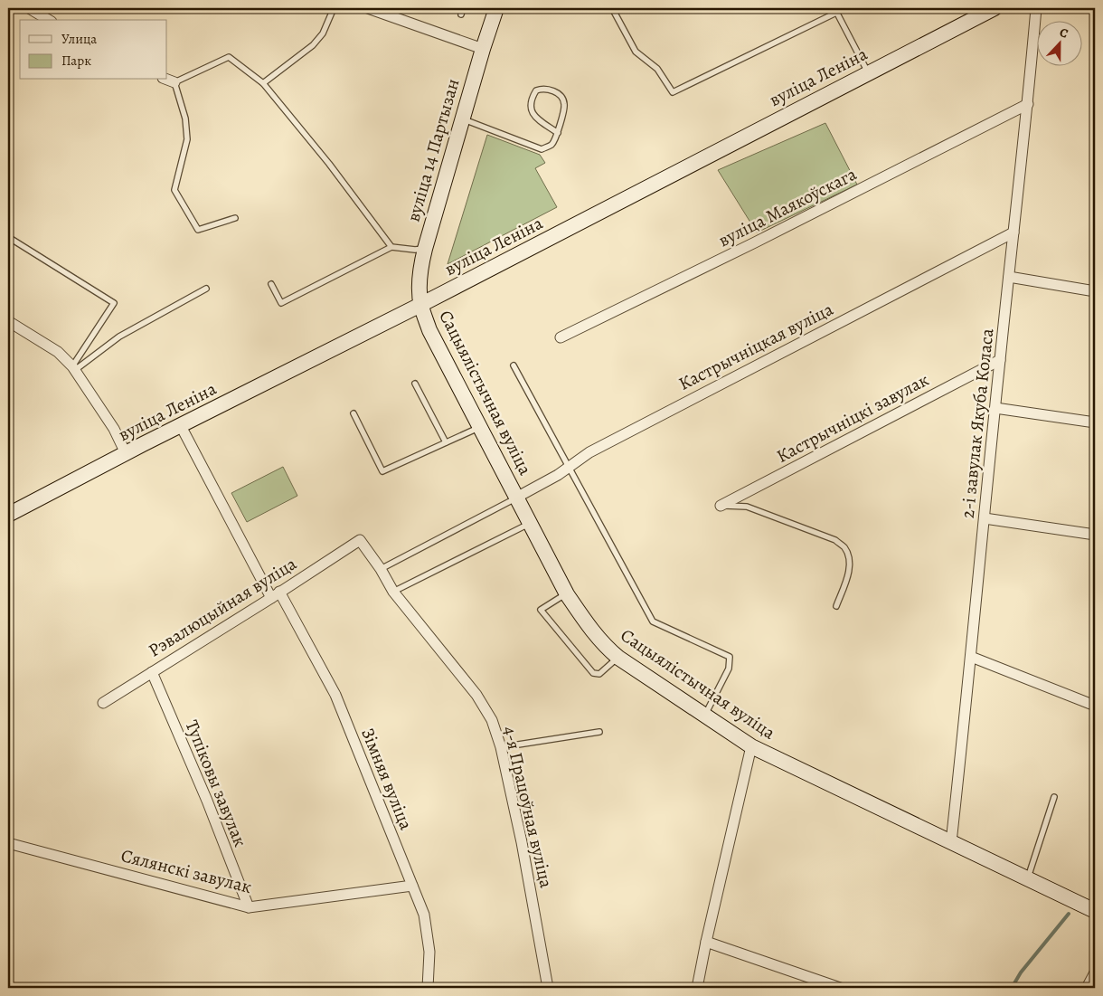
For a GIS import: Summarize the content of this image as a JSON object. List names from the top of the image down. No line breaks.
{"streets":{"main road":["вуліца Леніна","вуліца 14 Партызан","Сацыялістычная вуліца"],"street":["вуліца Маякоўскага","Кастрычніцкая вуліца","Кастрычніцкі завулак","2-і завулак Якуба Коласа","Рэвалюцыйная вуліца","Зімняя вуліца","Тупіковы завулак","4-я Працоўная вуліца","Сялянскі завулак"]},"crossings":[["вуліца Леніна","вуліца 14 Партызан"],["вуліца Леніна","Сацыялістычная вуліца"],["вуліца Леніна","Зімняя вуліца"],["вуліца 14 Партызан","Сацыялістычная вуліца"],["вуліца Маякоўскага","2-і завулак Якуба Коласа"],["Кастрычніцкая вуліца","Сацыялістычная вуліца"],["Кастрычніцкая вуліца","2-і завулак Якуба Коласа"],["Сацыялістычная вуліца","2-і завулак Якуба Коласа"],["Кастрычніцкі завулак","2-і завулак Якуба Коласа"],["Рэвалюцыйная вуліца","Зімняя вуліца"],["Рэвалюцыйная вуліца","Тупіковы завулак"],["Рэвалюцыйная вуліца","4-я Працоўная вуліца"],["Зімняя вуліца","Сялянскі завулак"],["Тупіковы завулак","Сялянскі завулак"]],"legend":["Улица","Парк"],"north":"top"}
